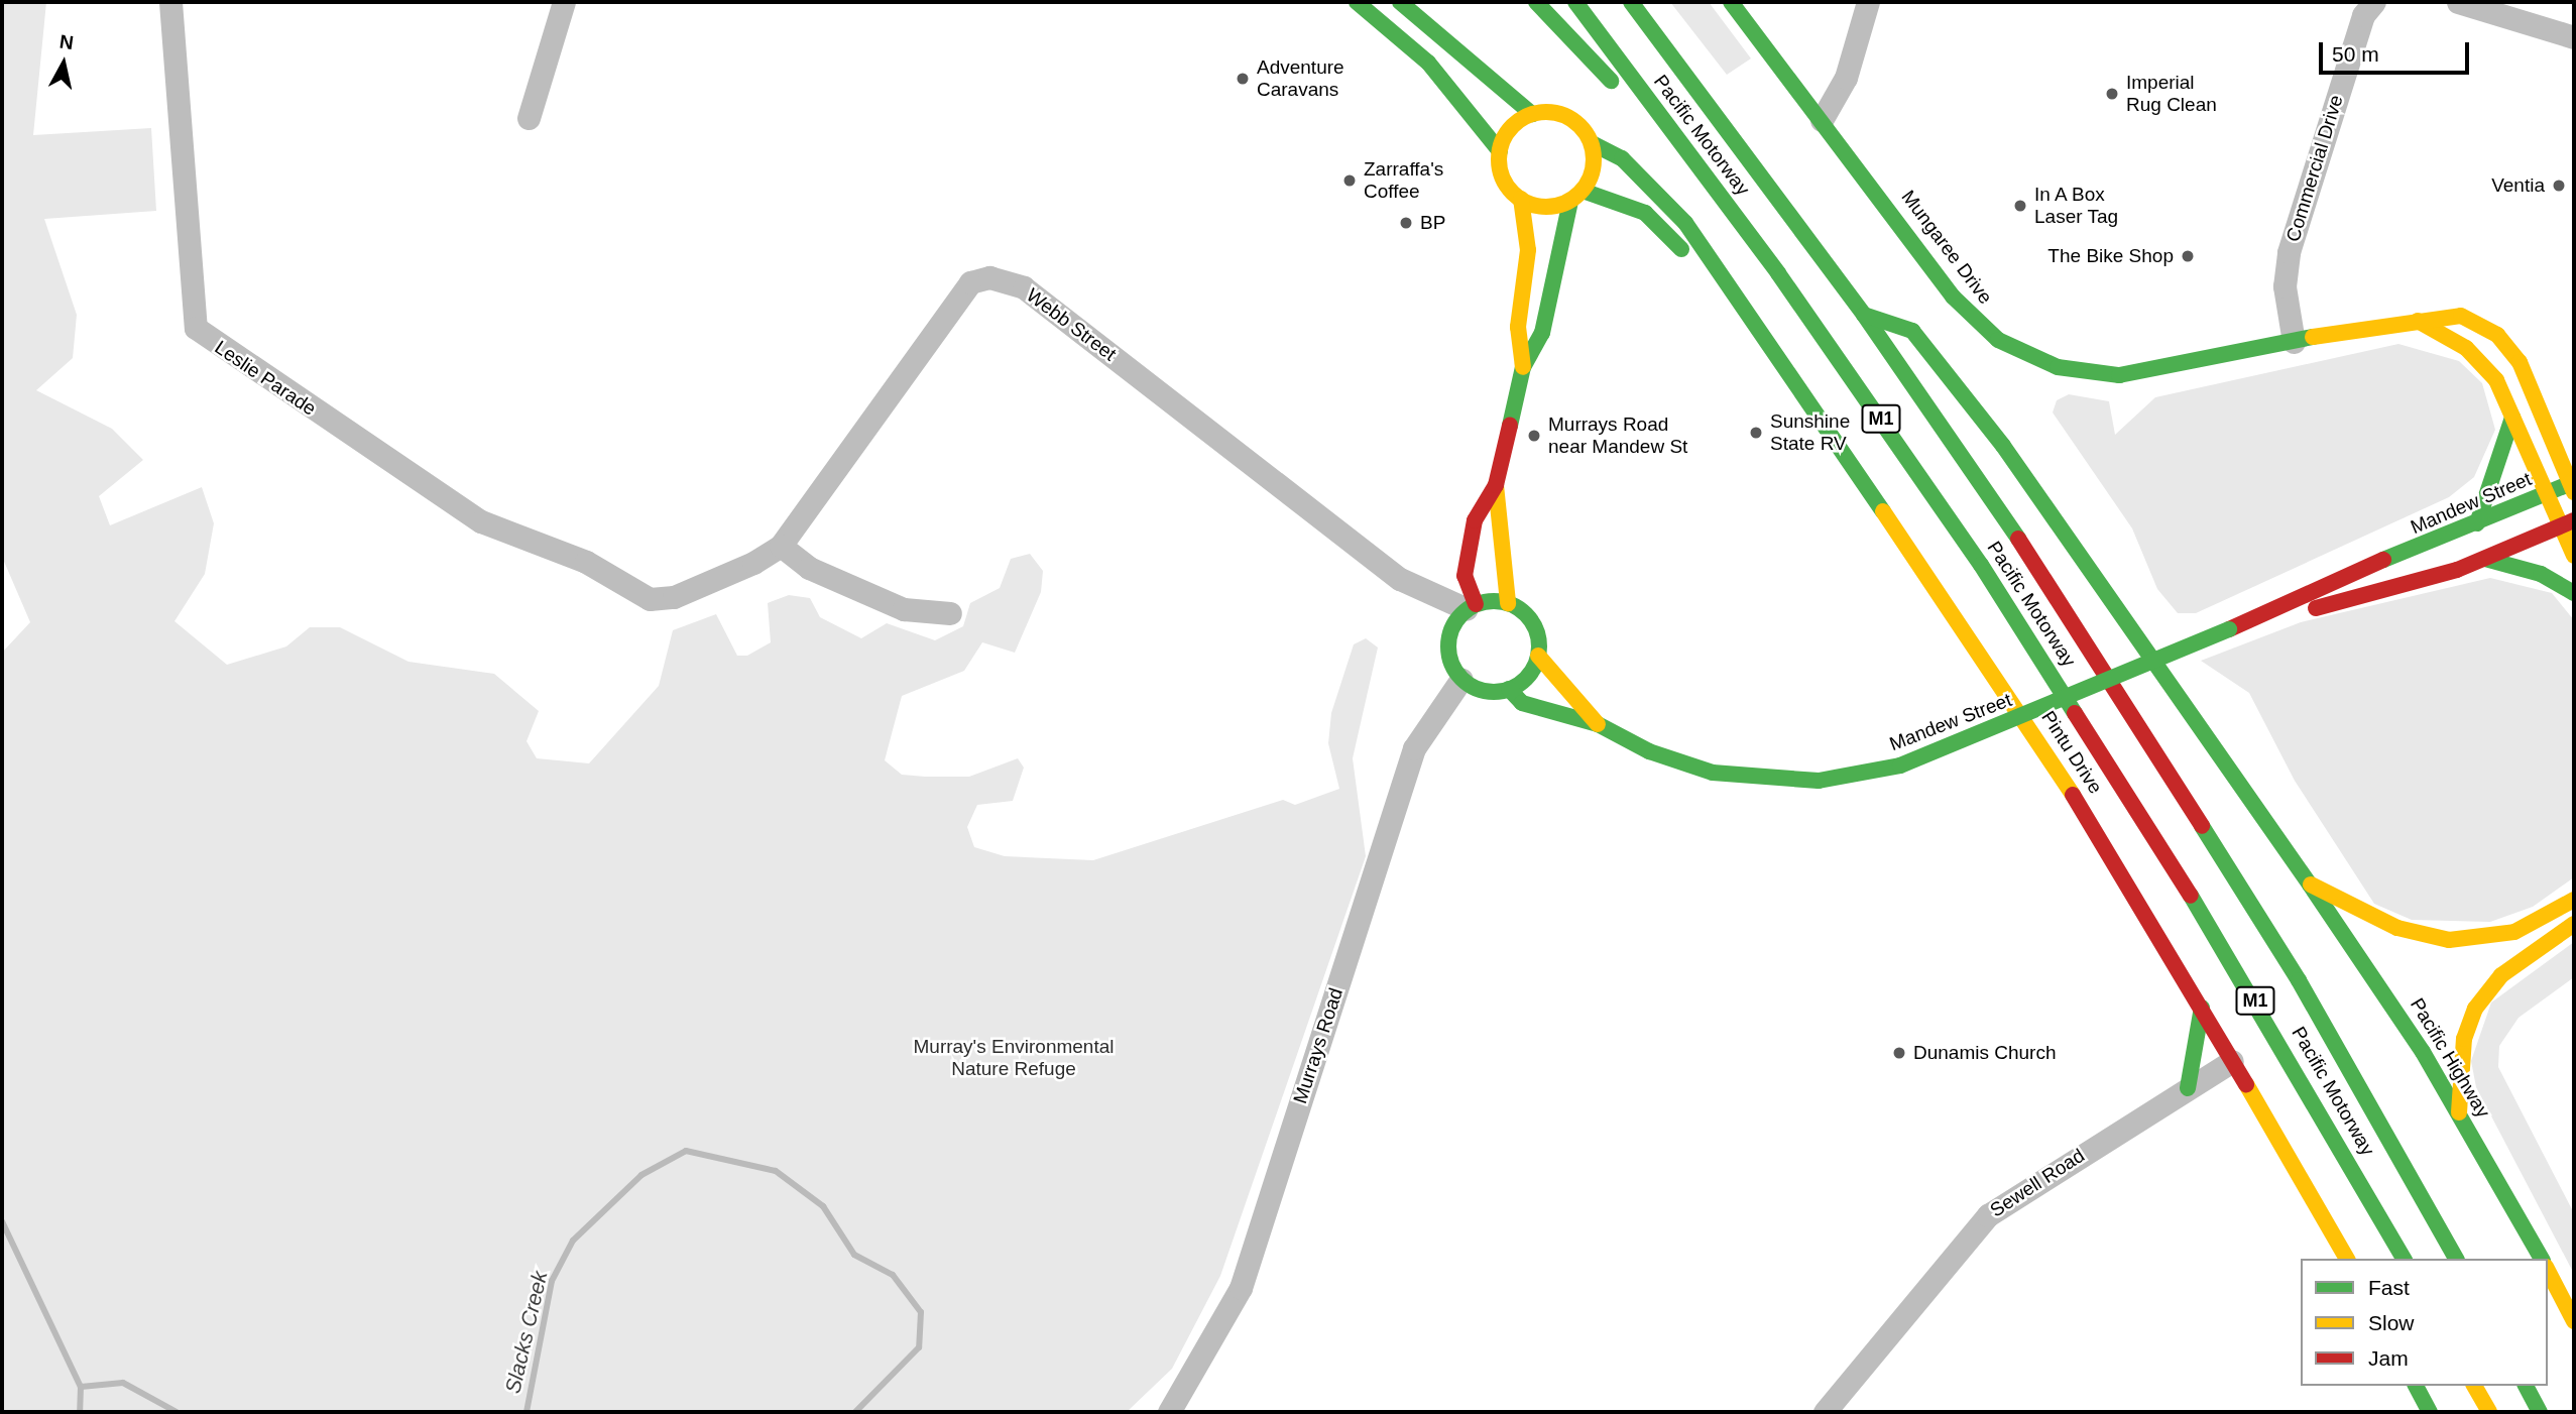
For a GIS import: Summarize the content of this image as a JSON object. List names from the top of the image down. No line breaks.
{"streets":{"main road":["Pacific Motorway","Mungaree Drive","M1","Mandew Street","Pintu Drive","Pacific Highway"],"street":["Commercial Drive","Webb Street","Leslie Parade","Murrays Road","Sewell Road"]},"crossings":[["Pacific Motorway","Pacific Highway"],["Commercial Drive","Mungaree Drive"],["Mungaree Drive","Mandew Street"],["Webb Street","Leslie Parade"],["Webb Street","Mandew Street"],["Webb Street","Murrays Road"],["Mandew Street","Murrays Road"],["Pintu Drive","Sewell Road"]],"water":["Slacks Creek"],"parks":["Murray's Environmental Nature Refuge"],"places":["Adventure Caravans","Imperial Rug Clean","Zarraffa's Coffee","Ventia","In A Box Laser Tag","BP","The Bike Shop","Sunshine State RV","Murrays Road near Mandew St","Dunamis Church"],"legend":["Fast","Slow","Jam"],"scale_bar":"50 m","north":"top"}
